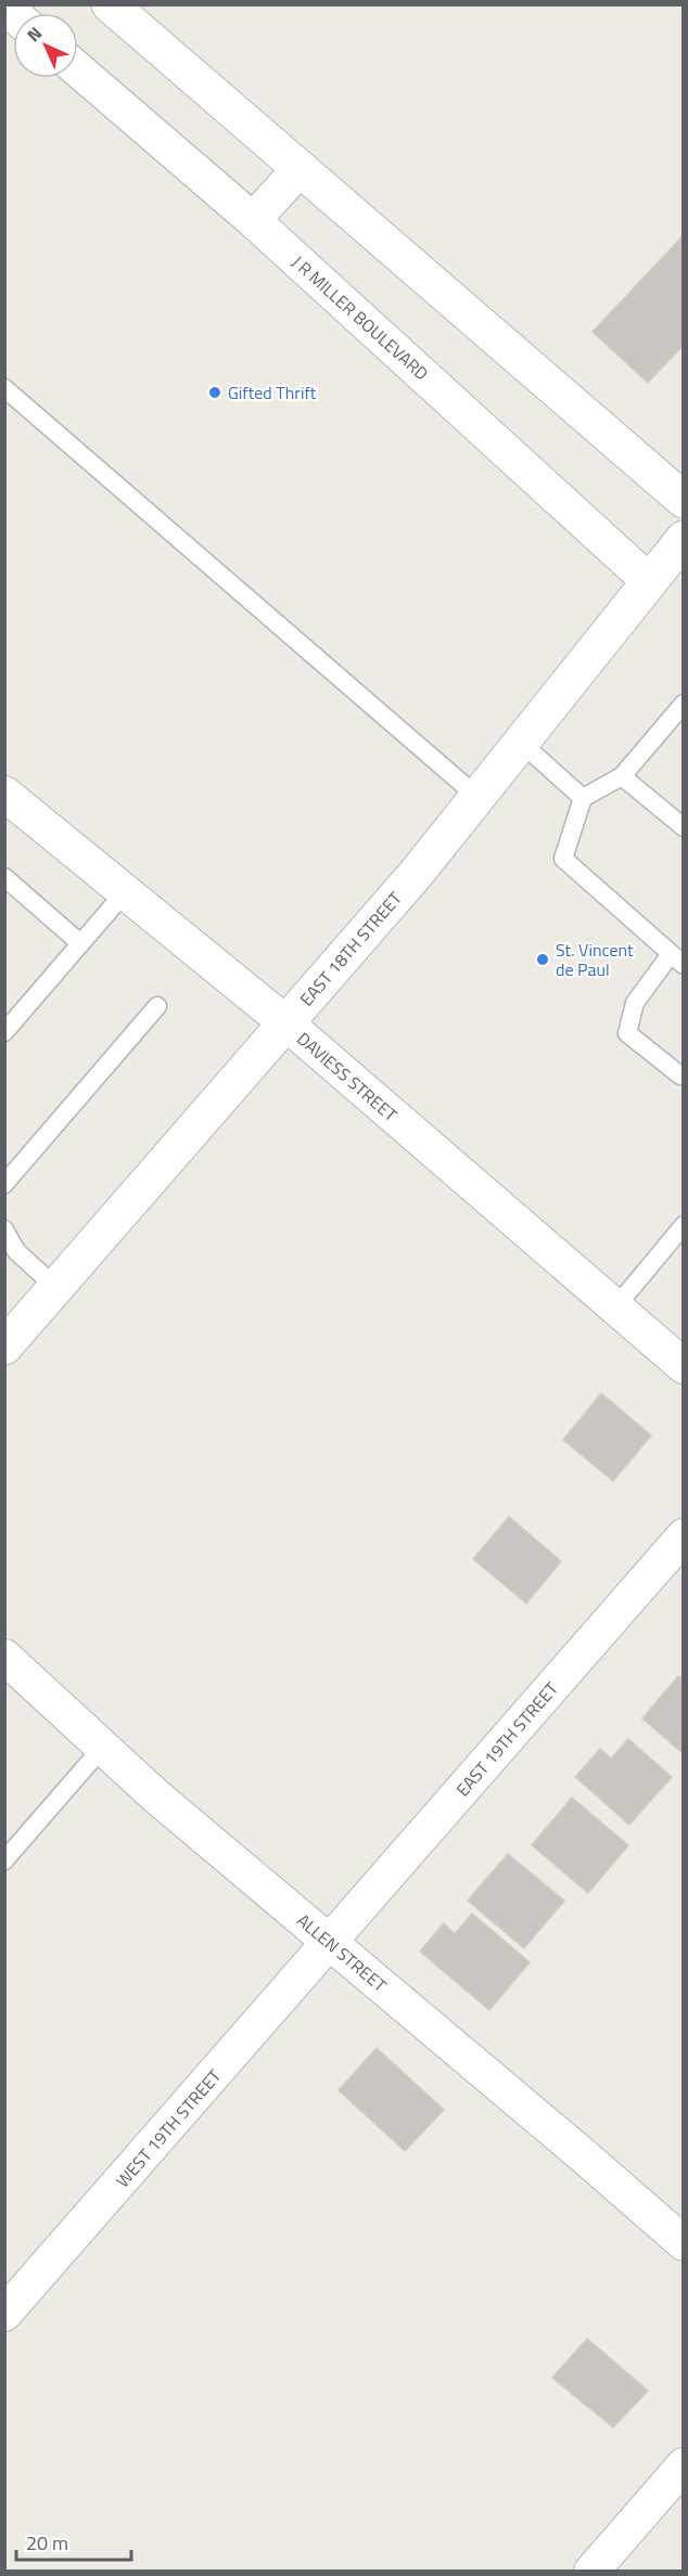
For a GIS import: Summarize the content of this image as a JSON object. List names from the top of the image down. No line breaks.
{"streets":{"street":["J R MILLER BOULEVARD","EAST 18TH STREET","DAVIESS STREET","EAST 19TH STREET","ALLEN STREET","WEST 19TH STREET"]},"crossings":[["J R MILLER BOULEVARD","EAST 18TH STREET"],["EAST 18TH STREET","DAVIESS STREET"],["EAST 19TH STREET","ALLEN STREET"],["EAST 19TH STREET","WEST 19TH STREET"],["ALLEN STREET","WEST 19TH STREET"]],"places":["Gifted Thrift","St. Vincent de Paul"],"scale_bar":"20 m","north":"top left"}
